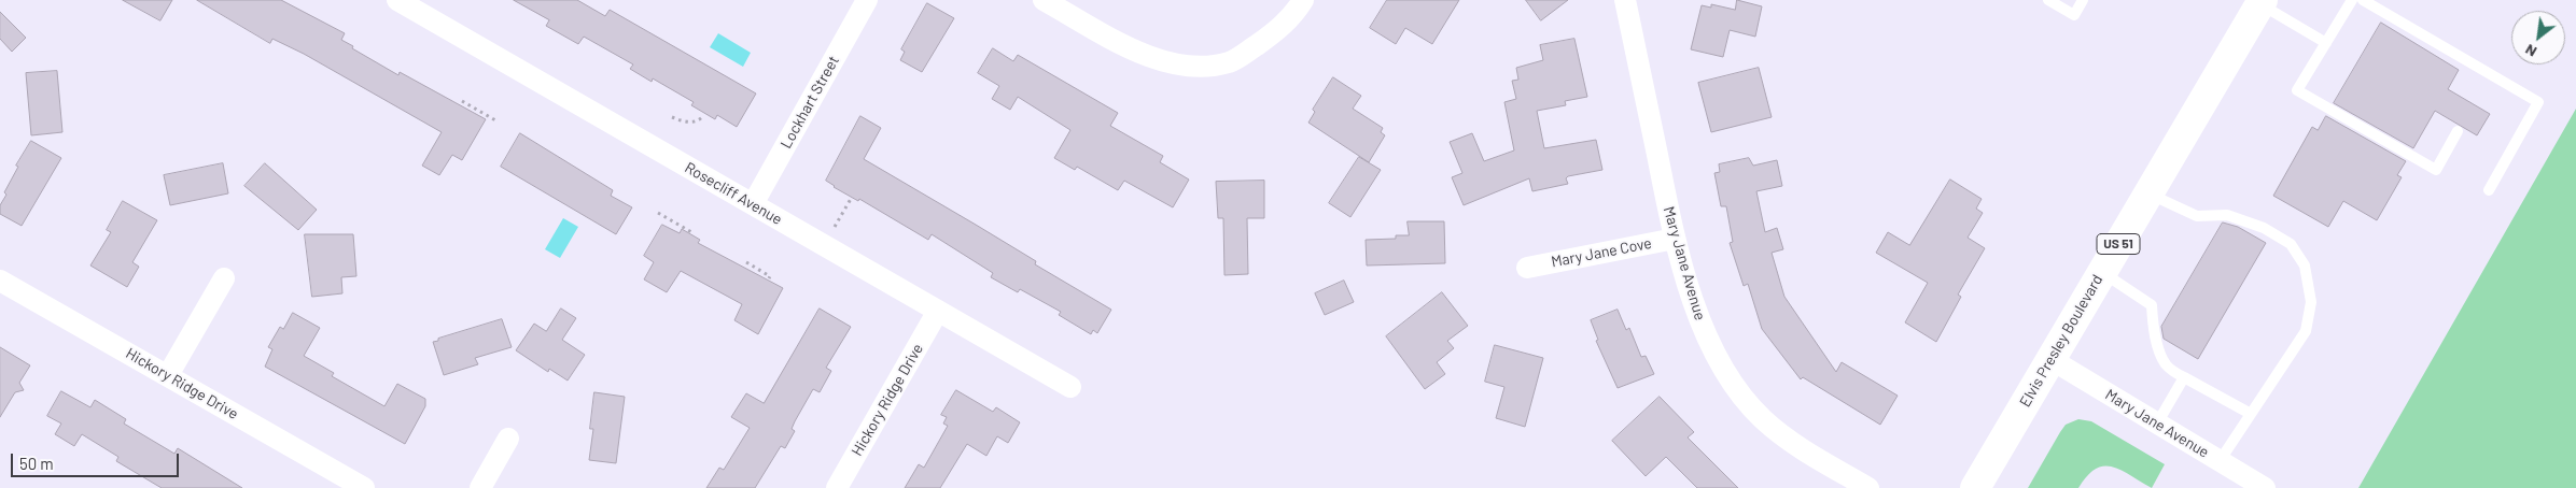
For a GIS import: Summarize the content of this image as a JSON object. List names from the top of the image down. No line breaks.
{"streets":{"main road":["US 51","Elvis Presley Boulevard"],"street":["Lockhart Street","Rosecliff Avenue","Mary Jane Cove","Mary Jane Avenue","Hickory Ridge Drive"]},"crossings":[["Lockhart Street","Rosecliff Avenue"],["Rosecliff Avenue","Hickory Ridge Drive"],["Mary Jane Cove","Mary Jane Avenue"],["Mary Jane Avenue","Elvis Presley Boulevard"]],"scale_bar":"50 m","north":"bottom left"}
